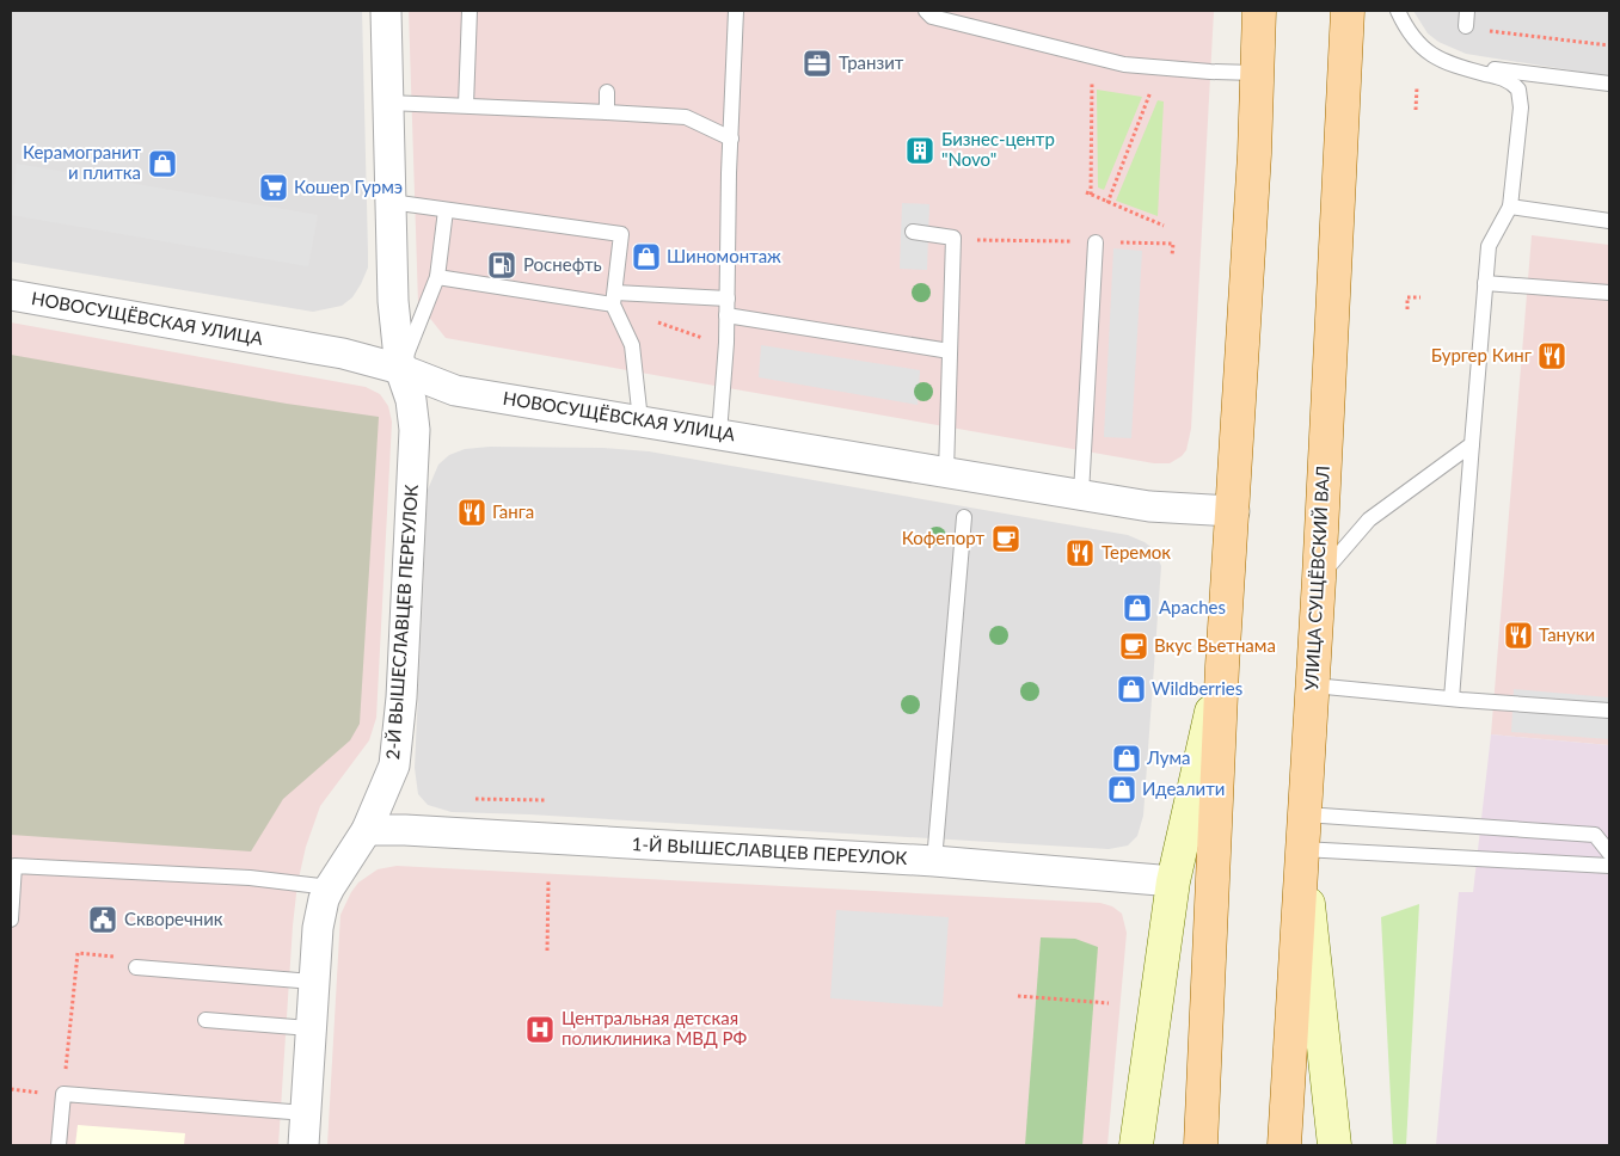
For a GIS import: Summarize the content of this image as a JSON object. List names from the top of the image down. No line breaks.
{"streets":{"main road":["УЛИЦА СУЩЁВСКИЙ ВАЛ"],"street":["НОВОСУЩЁВСКАЯ УЛИЦА","2-Й ВЫШЕСЛАВЦЕВ ПЕРЕУЛОК","1-Й ВЫШЕСЛАВЦЕВ ПЕРЕУЛОК"]},"crossings":[["НОВОСУЩЁВСКАЯ УЛИЦА","2-Й ВЫШЕСЛАВЦЕВ ПЕРЕУЛОК"],["2-Й ВЫШЕСЛАВЦЕВ ПЕРЕУЛОК","1-Й ВЫШЕСЛАВЦЕВ ПЕРЕУЛОК"]],"places":{"office":["Транзит"],"building":["Бизнес-центр \"Novo\""],"shop":["Керамогранит и плитка","Шиномонтаж","Apaches","Wildberries","Лума","Идеалити"],"supermarket":["Кошер Гурмэ"],"fuel station":["Роснефть"],"restaurant":["Бургер Кинг","Ганга","Теремок","Тануки"],"cafe":["Кофепорт","Вкус Вьетнама"],"public building":["Скворечник"],"hospital":["Центральная детская поликлиника МВД РФ"]}}
